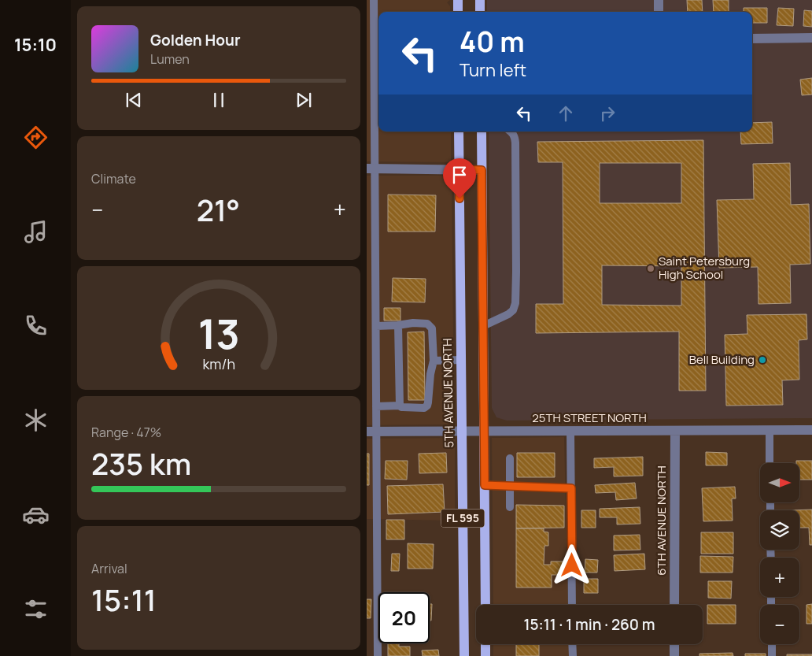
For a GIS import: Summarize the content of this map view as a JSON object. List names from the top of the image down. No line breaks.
{"streets":{"main road":["5TH AVENUE NORTH","FL 595"],"street":["25TH STREET NORTH","6TH AVENUE NORTH"]},"crossings":[["5TH AVENUE NORTH","25TH STREET NORTH"],["25TH STREET NORTH","FL 595"],["25TH STREET NORTH","6TH AVENUE NORTH"]],"places":["Saint Petersburg High School","Bell Building"],"north":"right","page":{"tabs":"15:10","turn":["40 m","Turn left"],"song":["Golden Hour","Lumen"],"tile":["Climate",["Range · 47%","235 km"],["Arrival","15:11"]],"heat":["−","21°","+"],"map_buttons":["+","−"],"limit":"20","trip":"15:11 · 1 min · 260 m","gauge":["13","km/h"]}}
